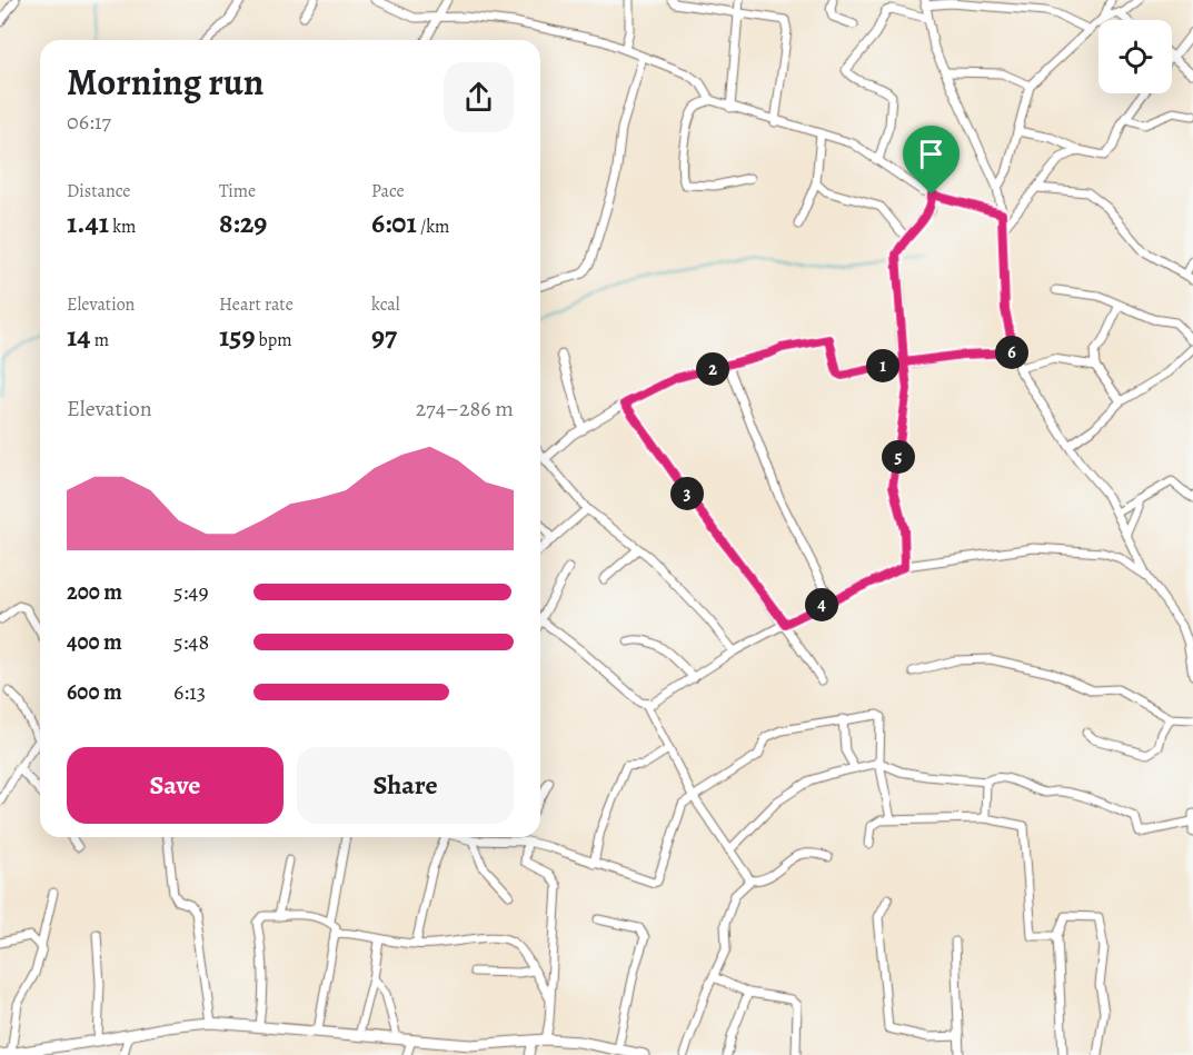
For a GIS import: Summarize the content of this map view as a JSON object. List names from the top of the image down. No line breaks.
{"page":{"heading":["Morning run","06:17"],"stats":[["Distance","1.41 km"],["Time","8:29"],["Pace","6:01 /km"],["Elevation","14 m"],["Heart rate","159 bpm"],["kcal","97"]],"pins":["6","1","2","5","3","4"],"chart":["Elevation","274–286 m"],"list":[{"name":"200 m","note":"5:49"},{"name":"400 m","note":"5:48"},{"name":"600 m","note":"6:13"}],"buttons":["Save","Share"]}}
